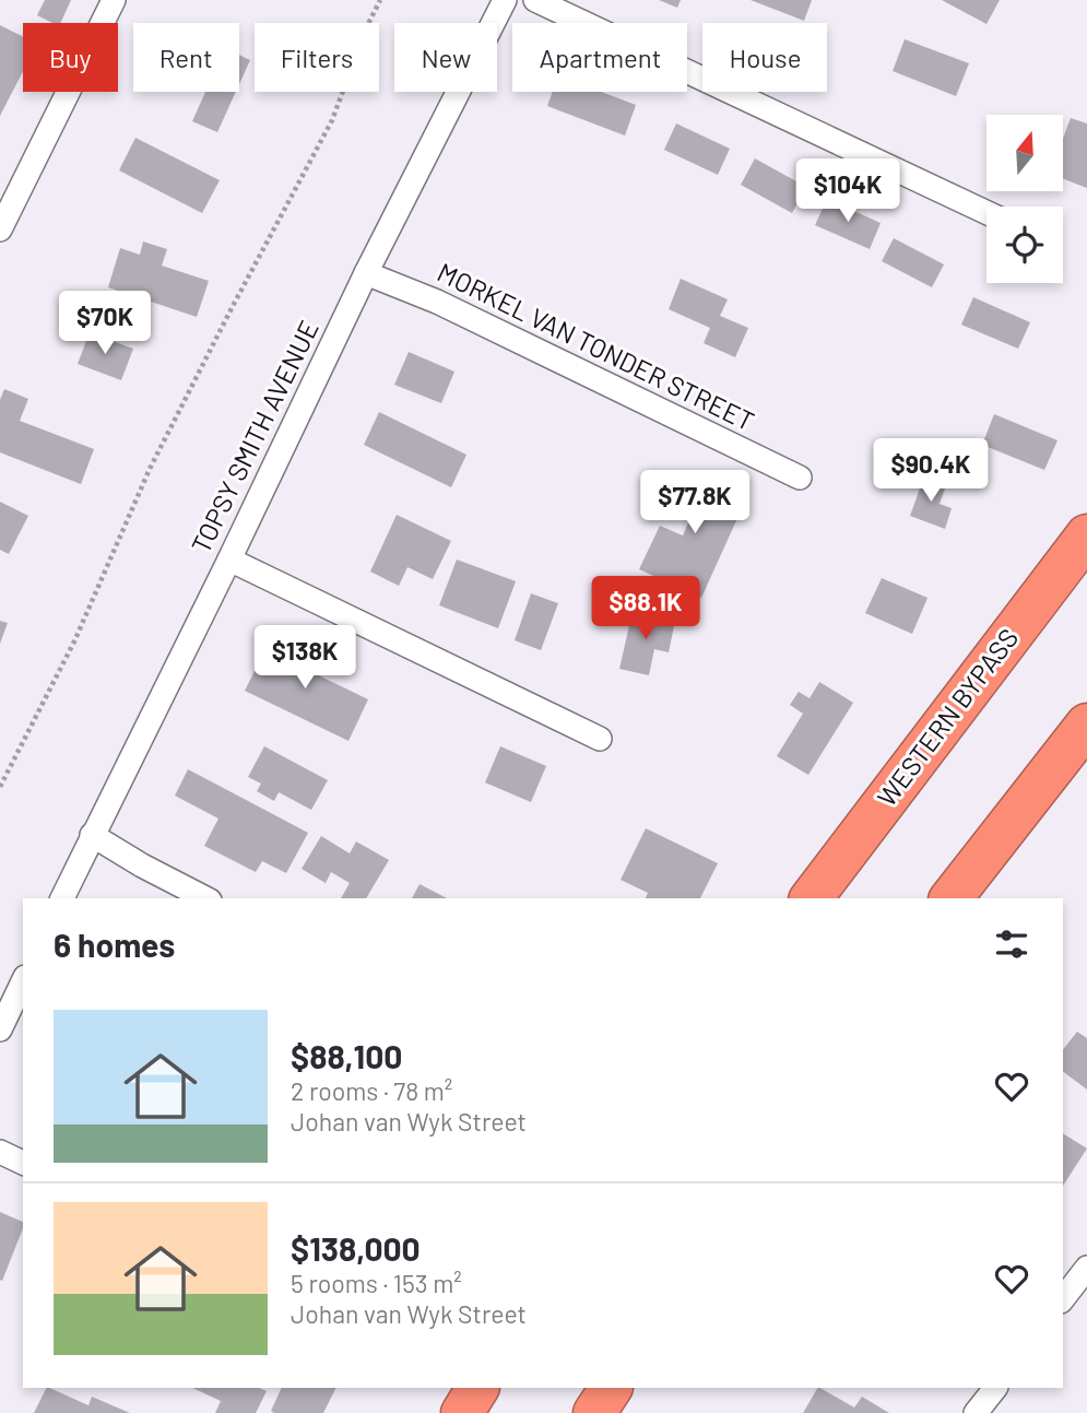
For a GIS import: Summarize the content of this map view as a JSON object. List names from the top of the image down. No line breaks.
{"streets":{"highway":["WESTERN BYPASS"],"street":["MORKEL VAN TONDER STREET","TOPSY SMITH AVENUE"]},"crossings":[["MORKEL VAN TONDER STREET","TOPSY SMITH AVENUE"]],"north":"top","page":{"chip":["Buy","Rent","Filters","New","Apartment","House"],"price":["$104K","$70K","$90.4K","$77.8K","$88.1K","$138K"],"heading":"6 homes","list":[{"name":"$88,100","note":"2 rooms · 78 m² · Johan van Wyk Street"},{"name":"$138,000","note":"5 rooms · 153 m² · Johan van Wyk Street"}]}}
